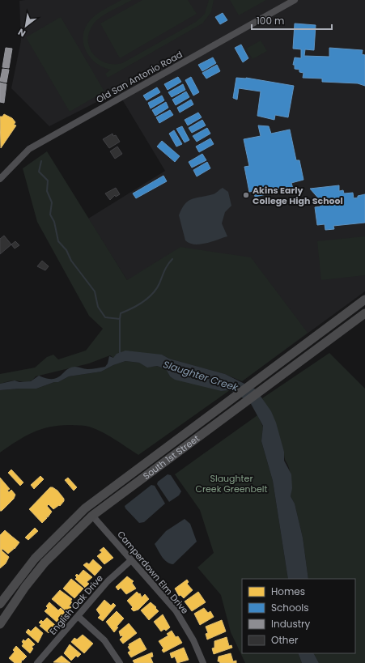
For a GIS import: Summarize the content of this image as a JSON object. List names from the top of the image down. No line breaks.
{"streets":{"main road":["South 1st Street"],"street":["Old San Antonio Road","Camperdown Elm Drive","English Oak Drive"]},"crossings":[["South 1st Street","Camperdown Elm Drive"],["Camperdown Elm Drive","English Oak Drive"]],"water":["Slaughter Creek"],"parks":["Slaughter Creek Greenbelt"],"places":["Akins Early College High School"],"legend":["Homes","Schools","Industry","Other"],"scale_bar":"100 m","north":"bottom left"}
